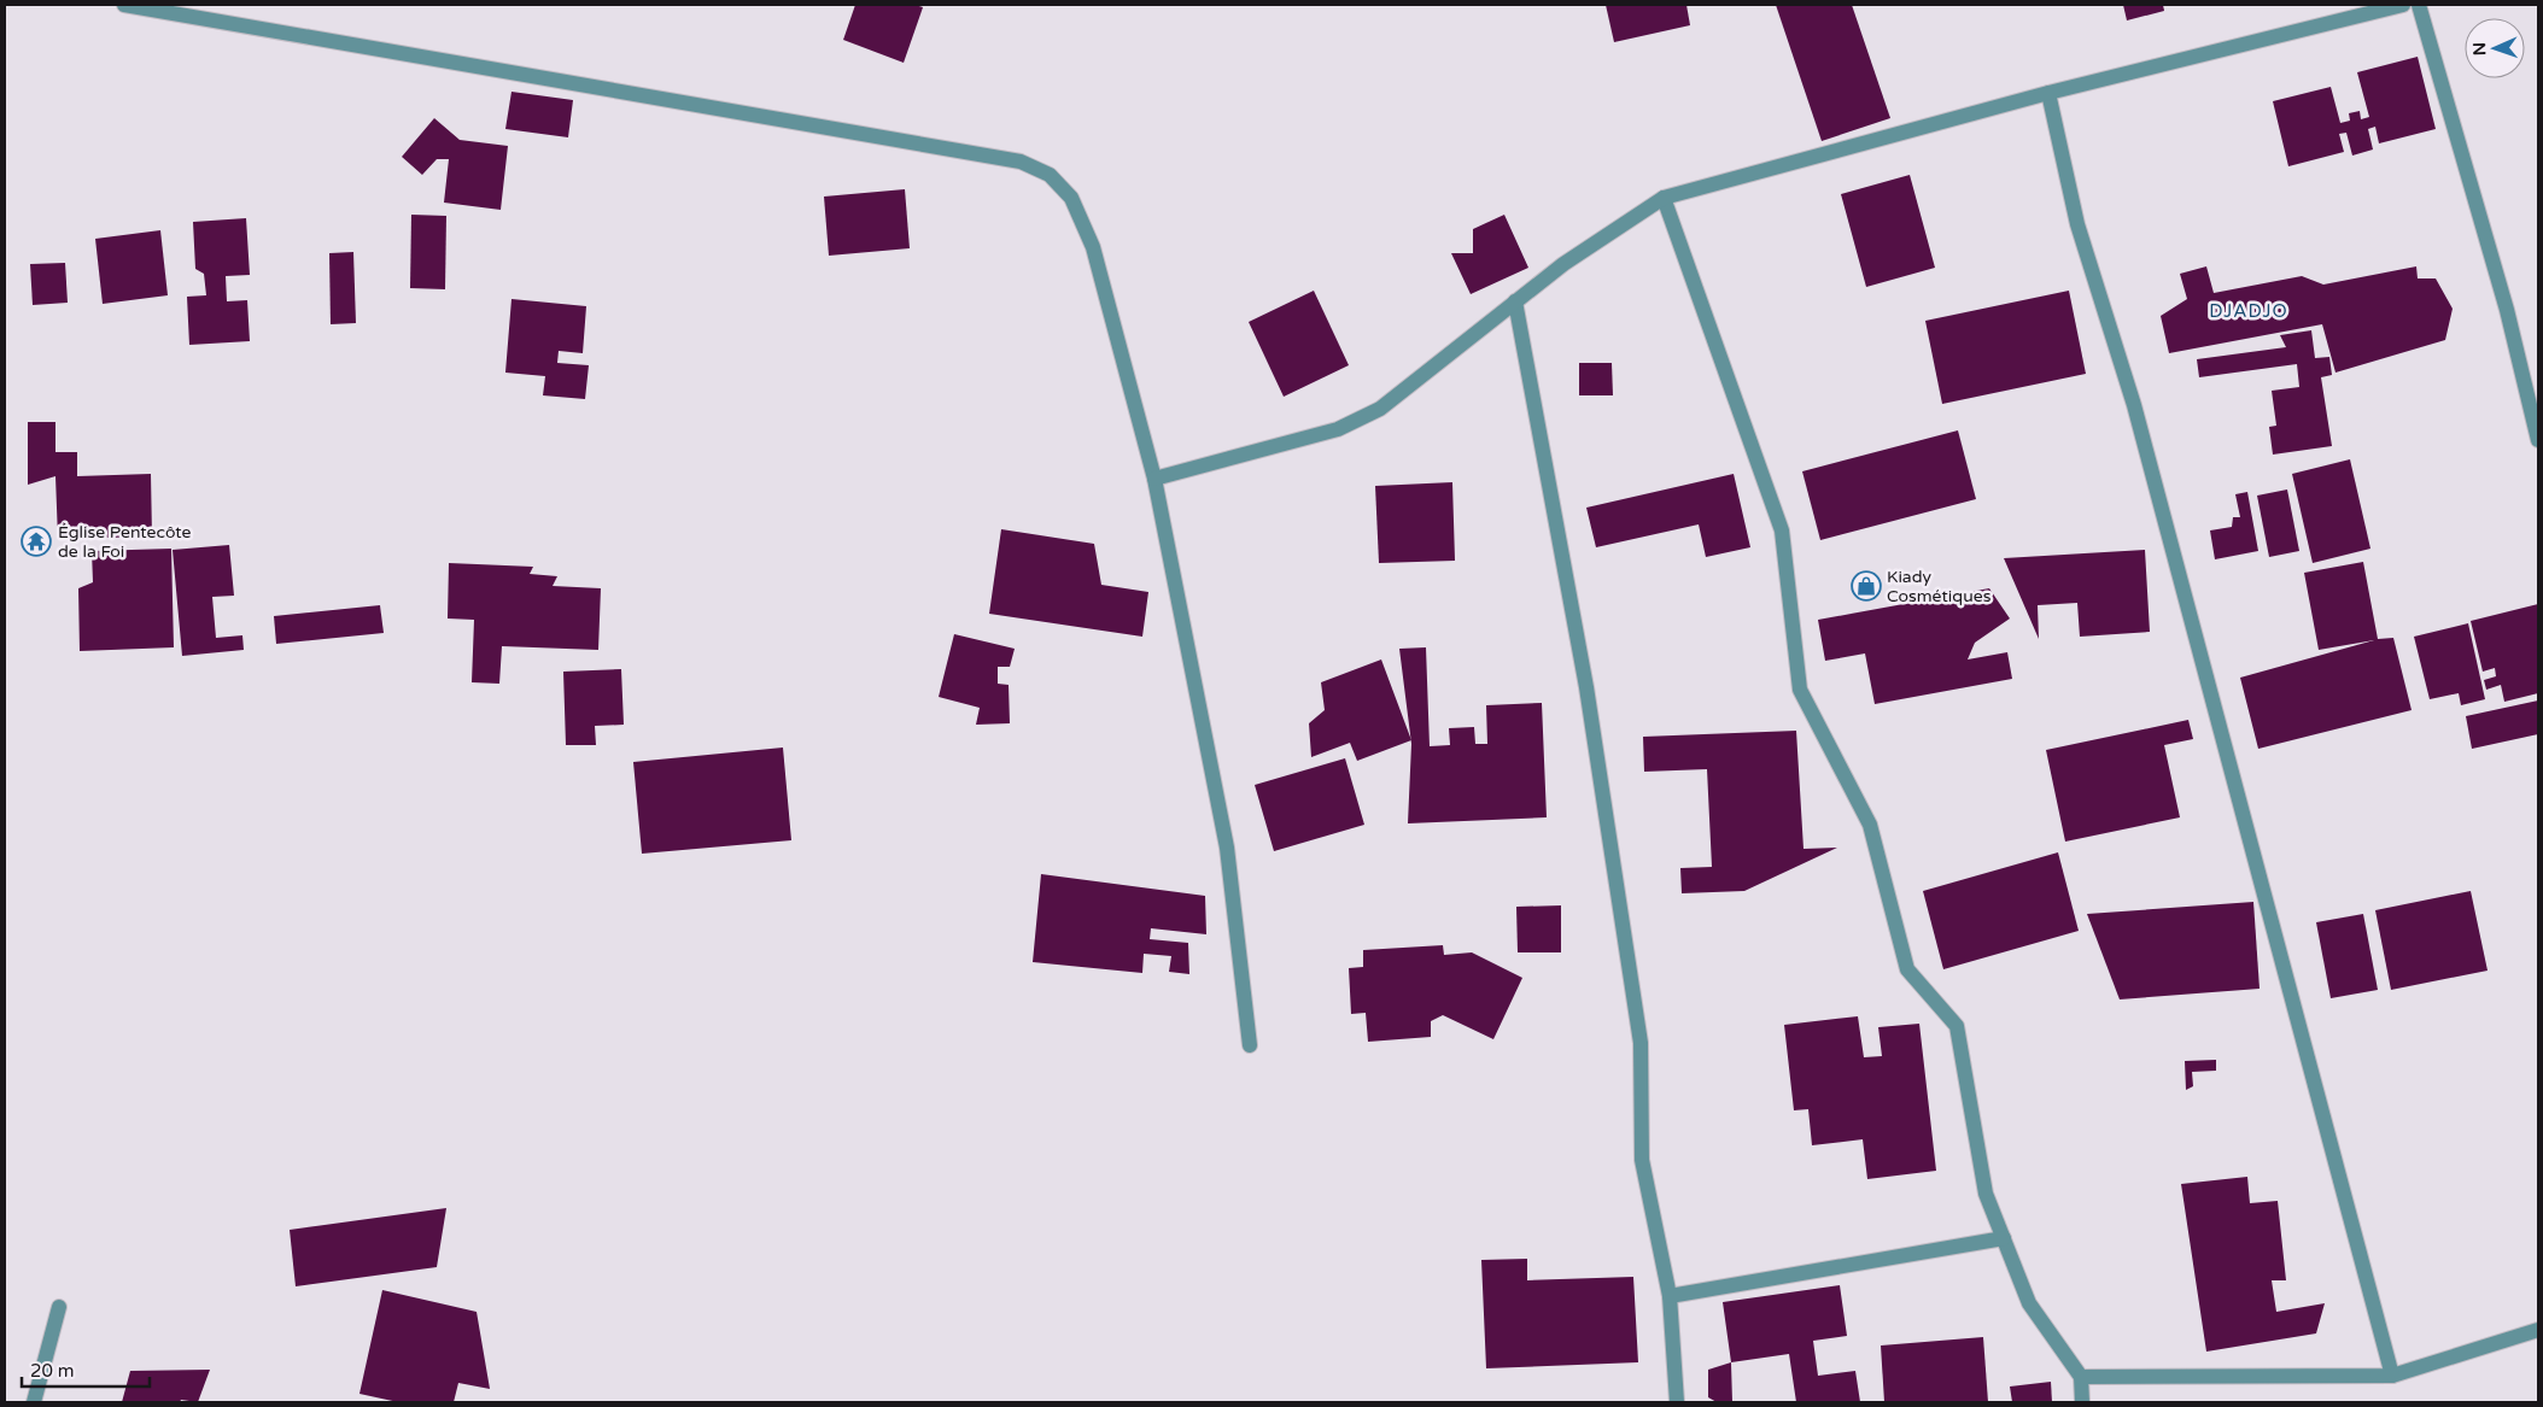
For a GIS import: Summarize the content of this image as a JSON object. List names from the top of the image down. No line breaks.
{"districts":["DJADJO"],"places":{"temple":["Église Pentecôte de la Foi"],"shop":["Kiady Cosmétiques"]},"scale_bar":"20 m","north":"left"}
